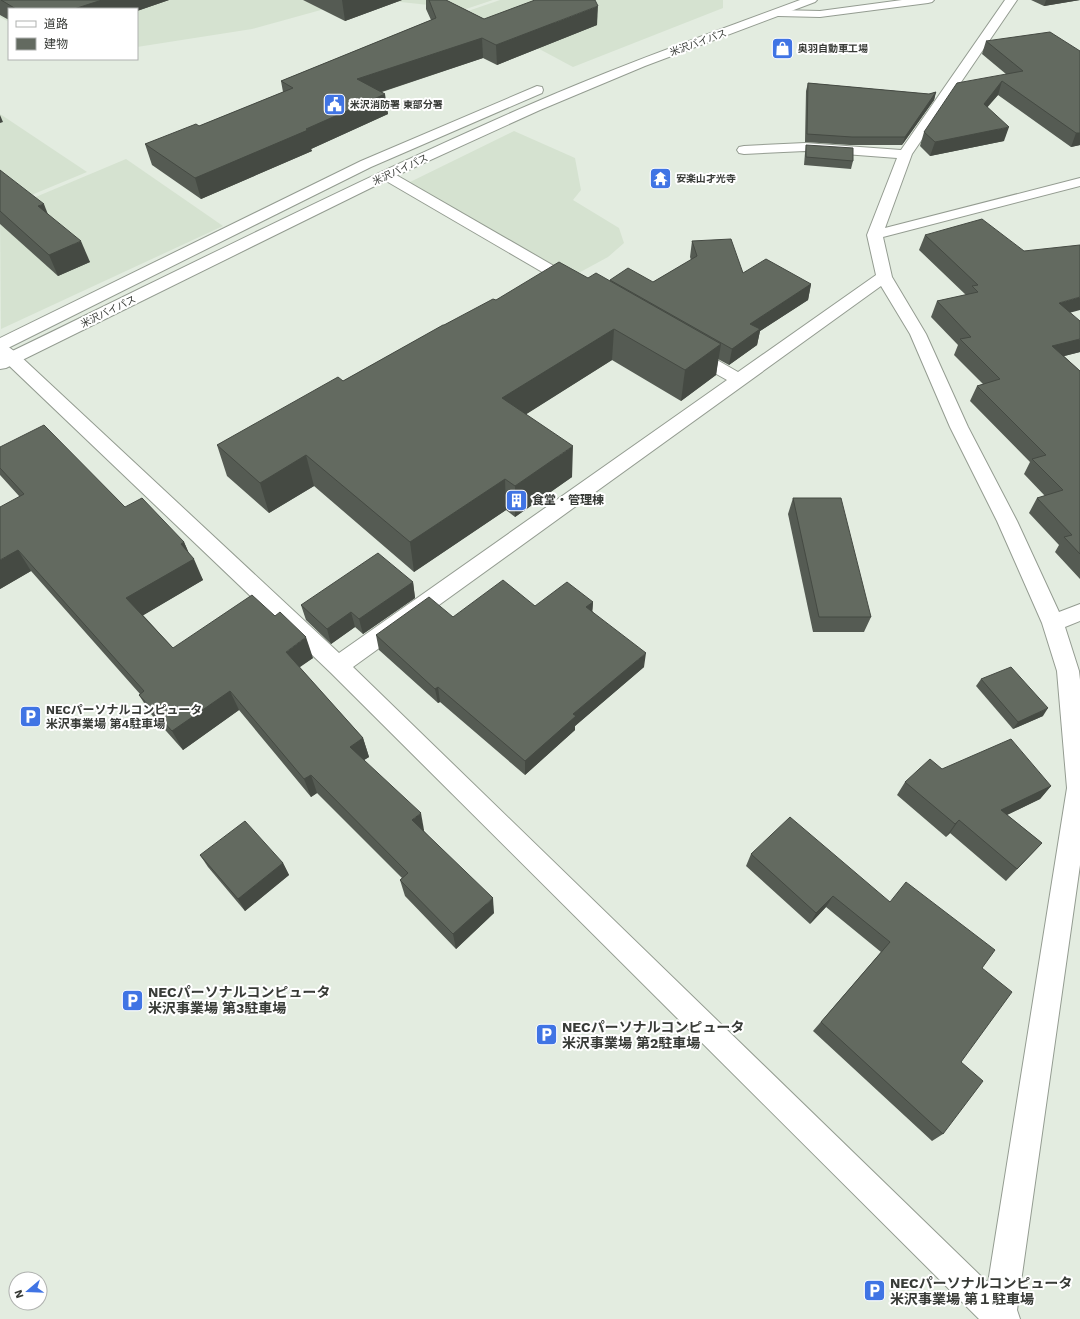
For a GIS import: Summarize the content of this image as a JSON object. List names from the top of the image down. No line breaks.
{"streets":{"main road":["米沢バイパス"]},"places":{"shop":["奥羽自動車工場"],"public building":["米沢消防署 東部分署"],"temple":["安楽山才光寺"],"building":["食堂・管理棟"],"parking":["NECパーソナルコンピュータ 米沢事業場 第4駐車場","NECパーソナルコンピュータ 米沢事業場 第3駐車場","NECパーソナルコンピュータ 米沢事業場 第2駐車場","NECパーソナルコンピュータ 米沢事業場 第１駐車場"]},"legend":["道路","建物"],"north":"left"}
